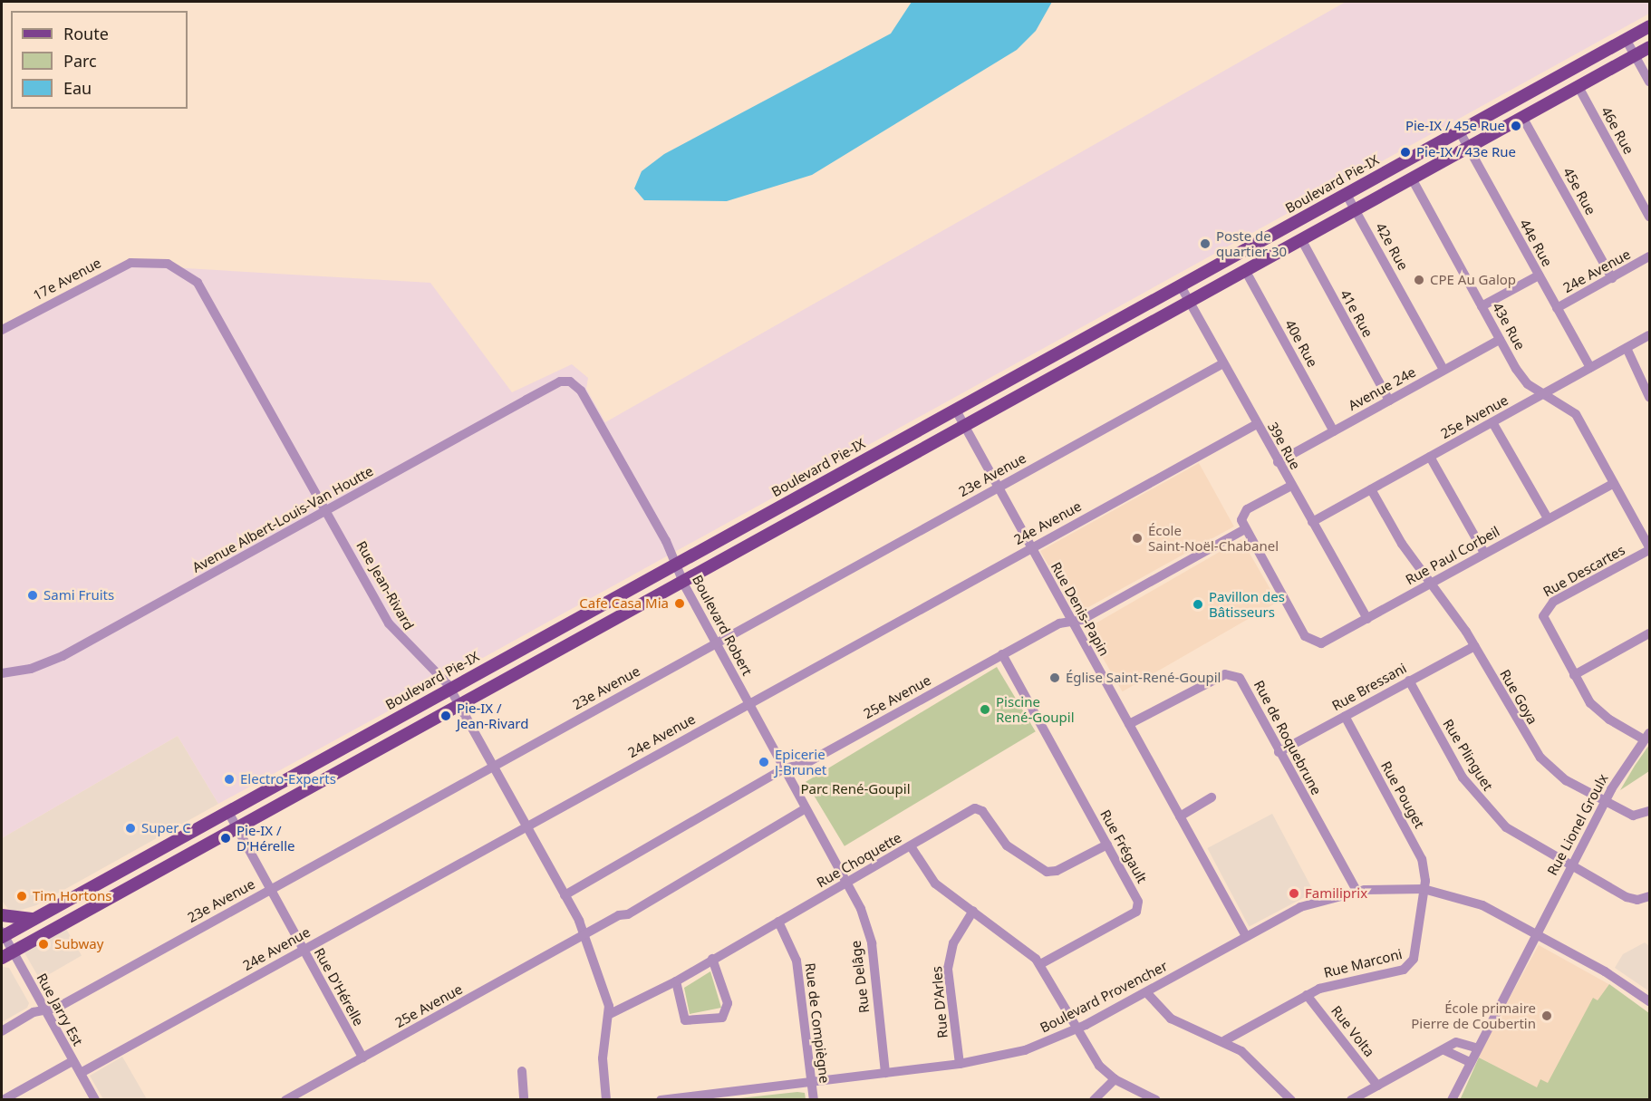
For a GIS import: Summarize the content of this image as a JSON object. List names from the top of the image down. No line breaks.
{"streets":{"main road":["Boulevard Pie-IX"],"street":["46e Rue","45e Rue","44e Rue","42e Rue","24e Avenue","17e Avenue","41e Rue","43e Rue","40e Rue","Avenue 24e","25e Avenue","39e Rue","23e Avenue","Avenue Albert-Louis-Van Houtte","Rue Paul Corbeil","Rue Descartes","Rue Jean-Rivard","Rue Denis-Papin","Boulevard Robert","Rue Bressani","Rue Goya","Rue de Roquebrune","Rue Plinguet","Rue Pouget","Rue Lionel Groulx","Rue Frégault","Rue Choquette","Rue Marconi","Rue Delâge","Rue D'Hérelle","Boulevard Provencher","Rue D'Arles","Rue Jarry Est","Rue de Compiègne","Rue Volta"]},"crossings":[["Boulevard Pie-IX","44e Rue"],["Boulevard Pie-IX","42e Rue"],["Boulevard Pie-IX","39e Rue"],["Boulevard Pie-IX","Rue Jean-Rivard"],["Boulevard Pie-IX","Rue Denis-Papin"],["Boulevard Pie-IX","Boulevard Robert"],["Boulevard Pie-IX","Rue D'Hérelle"],["Boulevard Pie-IX","Rue Jarry Est"],["45e Rue","24e Avenue"],["44e Rue","24e Avenue"],["44e Rue","25e Avenue"],["42e Rue","Avenue 24e"],["24e Avenue","39e Rue"],["24e Avenue","Rue Jean-Rivard"],["24e Avenue","Rue Denis-Papin"],["24e Avenue","Boulevard Robert"],["24e Avenue","Rue D'Hérelle"],["24e Avenue","Rue Jarry Est"],["17e Avenue","Rue Jean-Rivard"],["41e Rue","Avenue 24e"],["43e Rue","Avenue 24e"],["43e Rue","25e Avenue"],["43e Rue","Rue Paul Corbeil"],["43e Rue","Rue Descartes"],["40e Rue","Avenue 24e"],["Avenue 24e","39e Rue"],["25e Avenue","39e Rue"],["25e Avenue","Rue Paul Corbeil"],["25e Avenue","Rue Jean-Rivard"],["25e Avenue","Rue Denis-Papin"],["25e Avenue","Boulevard Robert"],["25e Avenue","Rue Frégault"],["25e Avenue","Rue D'Hérelle"],["39e Rue","23e Avenue"],["39e Rue","Rue Paul Corbeil"],["23e Avenue","Rue Jean-Rivard"],["23e Avenue","Rue Denis-Papin"],["23e Avenue","Boulevard Robert"],["23e Avenue","Rue D'Hérelle"],["23e Avenue","Rue Jarry Est"],["Avenue Albert-Louis-Van Houtte","Rue Jean-Rivard"],["Avenue Albert-Louis-Van Houtte","Boulevard Robert"],["Rue Paul Corbeil","Rue Goya"],["Rue Jean-Rivard","Rue Choquette"],["Rue Denis-Papin","Rue de Roquebrune"],["Rue Denis-Papin","Boulevard Provencher"],["Boulevard Robert","Rue Choquette"],["Boulevard Robert","Rue Delâge"],["Rue Bressani","Rue Goya"],["Rue Bressani","Rue de Roquebrune"],["Rue Bressani","Rue Plinguet"],["Rue Bressani","Rue Pouget"],["Rue Goya","Rue Lionel Groulx"],["Rue de Roquebrune","Boulevard Provencher"],["Rue Plinguet","Rue Lionel Groulx"],["Rue Pouget","Rue Marconi"],["Rue Pouget","Boulevard Provencher"],["Rue Lionel Groulx","Boulevard Provencher"],["Rue Frégault","Rue Choquette"],["Rue Choquette","Rue Delâge"],["Rue Choquette","Rue de Compiègne"],["Rue Marconi","Boulevard Provencher"],["Rue Marconi","Rue Volta"],["Rue Delâge","Boulevard Provencher"],["Boulevard Provencher","Rue D'Arles"],["Boulevard Provencher","Rue de Compiègne"]],"parks":["Parc René-Goupil"],"places":["Pie-IX / 45e Rue","Pie-IX / 43e Rue","Poste de quartier 30","CPE Au Galop","École Saint-Noël-Chabanel","Sami Fruits","Cafe Casa Mia","Pavillon des Bâtisseurs","Église Saint-René-Goupil","Piscine René-Goupil","Pie-IX / Jean-Rivard","Epicerie J-Brunet","Electro-Experts","Super C","Pie-IX / D'Hérelle","Familiprix","Tim Hortons","Subway","École primaire Pierre de Coubertin"],"legend":["Route","Parc","Eau"]}
